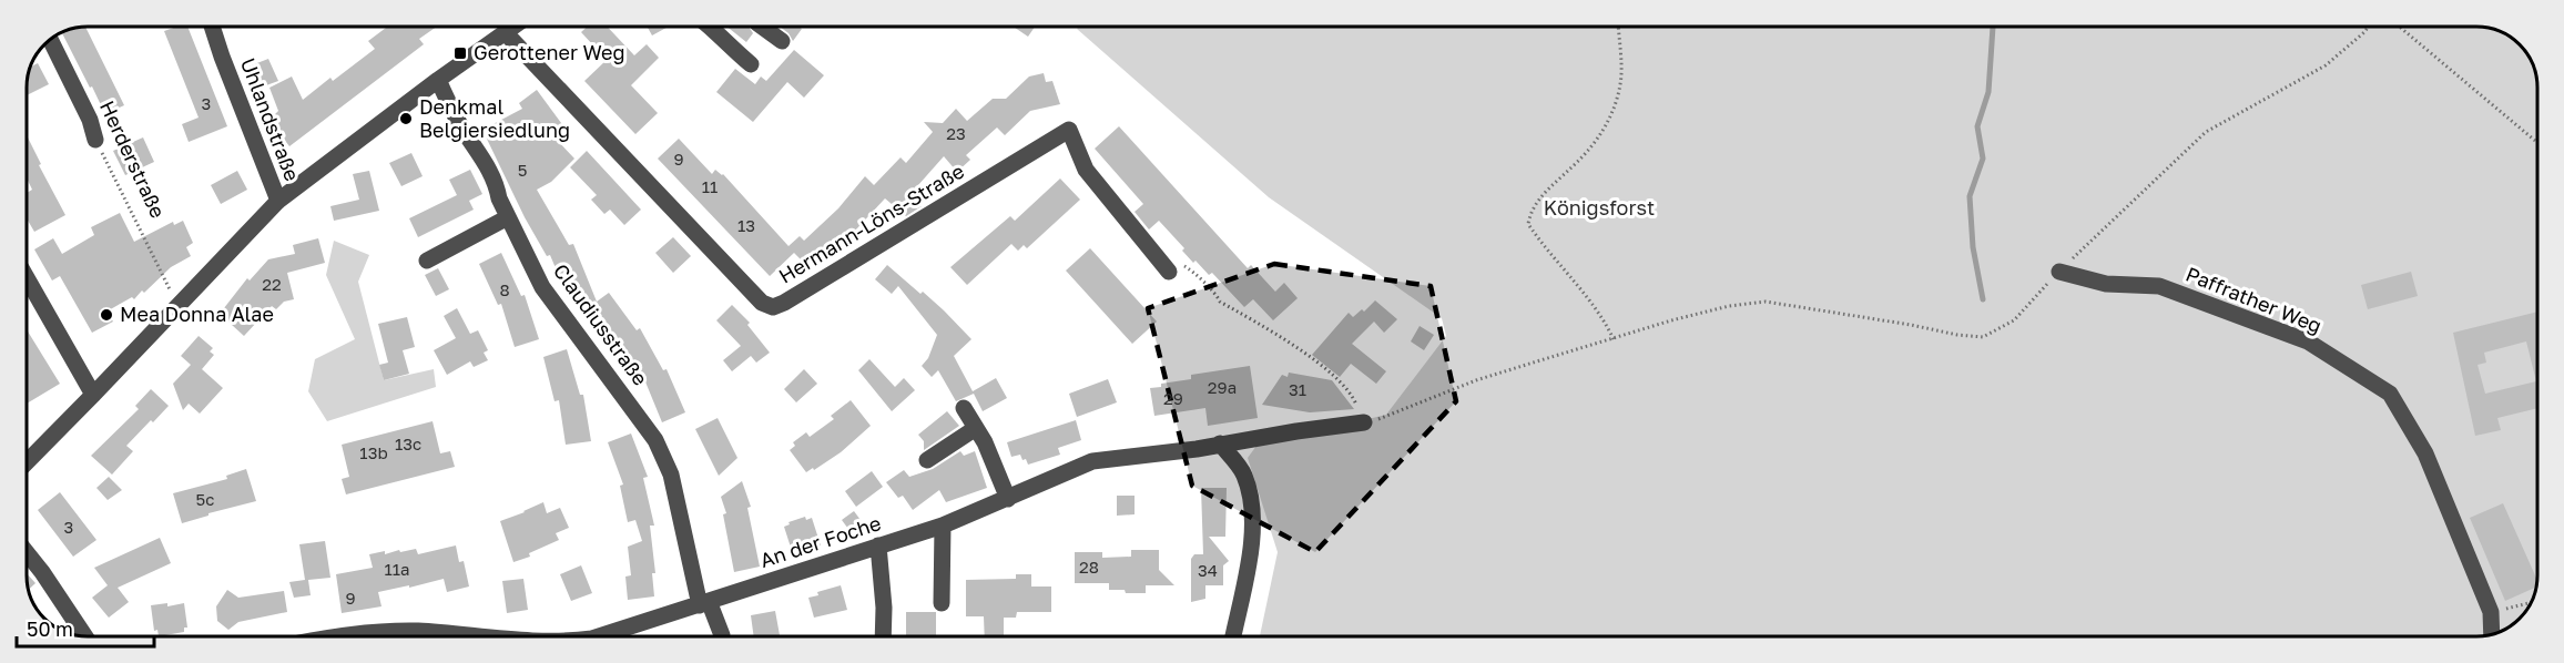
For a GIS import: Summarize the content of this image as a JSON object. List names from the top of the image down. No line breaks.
{"streets":{"street":["Uhlandstraße","Herderstraße","Hermann-Löns-Straße","Paffrather Weg","Claudiusstraße","An der Foche"]},"crossings":[["Claudiusstraße","An der Foche"]],"parks":["Königsforst"],"places":{"transit":["Gerottener Weg"],"other":["Denkmal Belgiersiedlung","Mea Donna Alae"]},"house_numbers":["3","23","9","5","11","13","22","8","29a","31","29","13c","13b","5c","3","28","11a","34","9"],"scale_bar":"50 m"}
